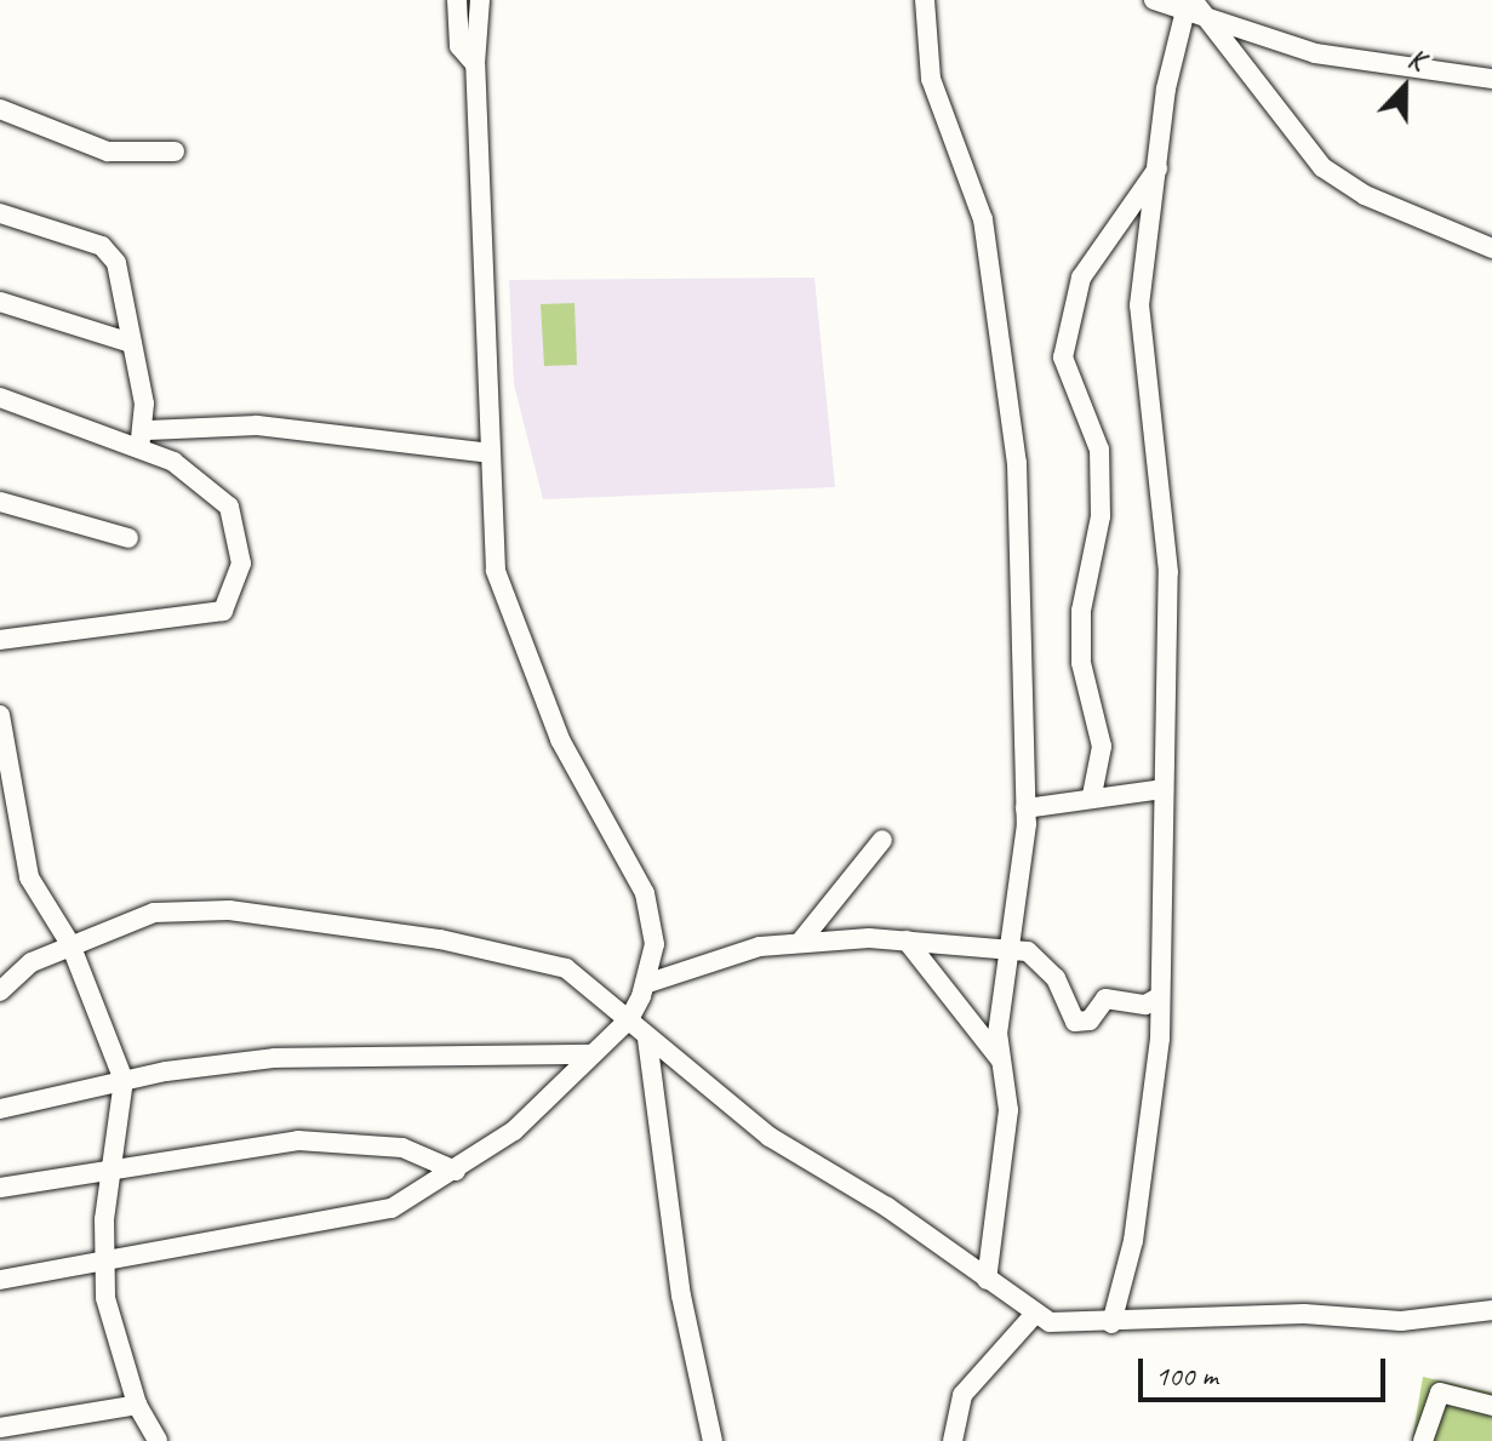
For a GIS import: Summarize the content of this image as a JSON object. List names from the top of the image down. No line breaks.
{"scale_bar":"100 m","north":"top"}
